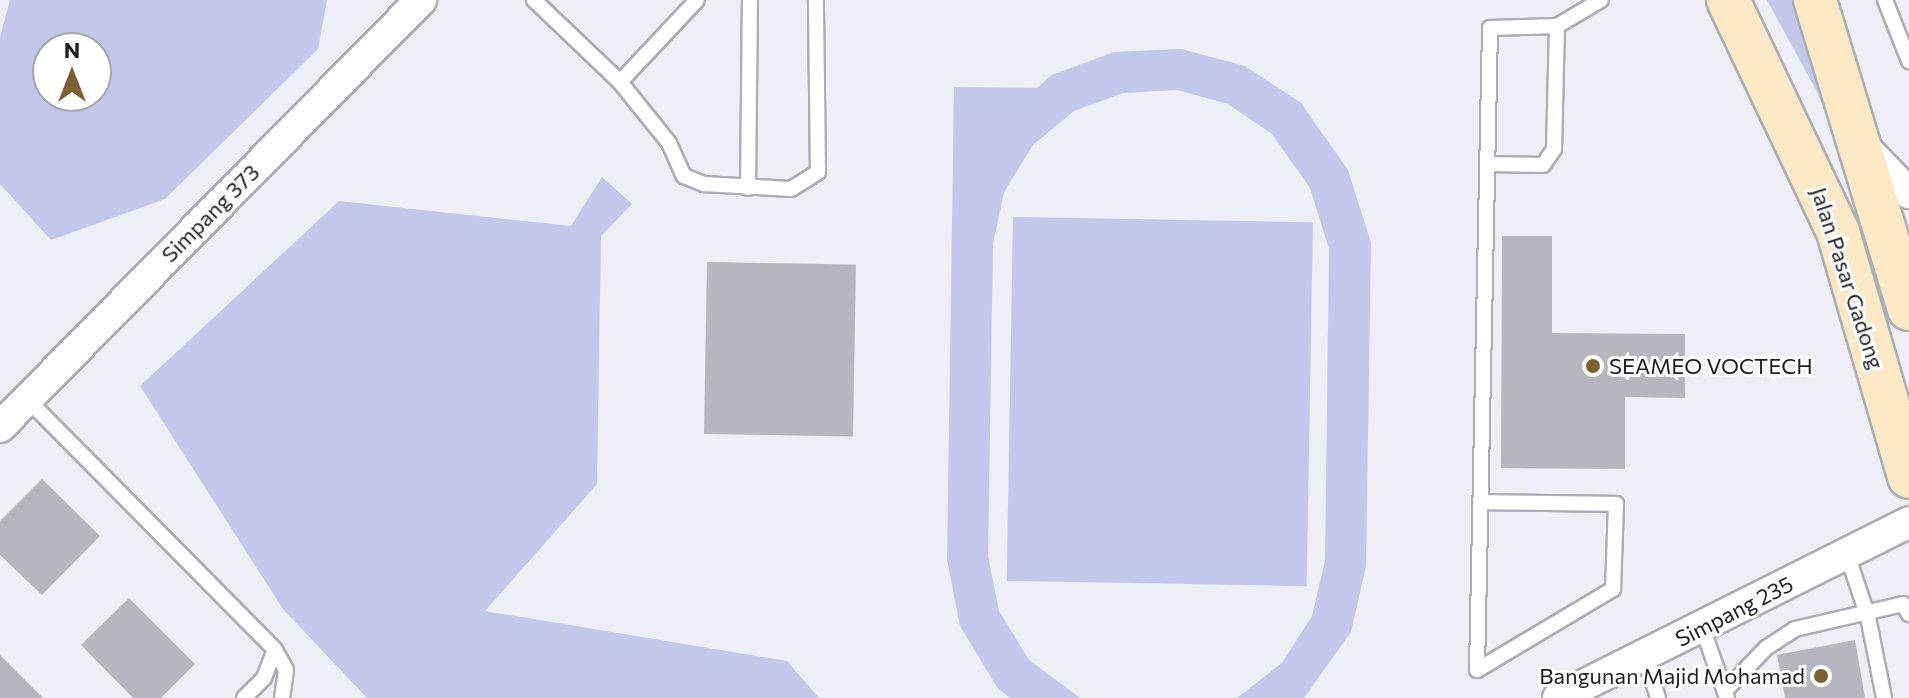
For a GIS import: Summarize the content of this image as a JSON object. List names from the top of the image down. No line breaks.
{"streets":{"street":["Simpang 373","Jalan Pasar Gadong","Simpang 235"]},"places":["SEAMEO VOCTECH","Bangunan Majid Mohamad"],"north":"top"}
